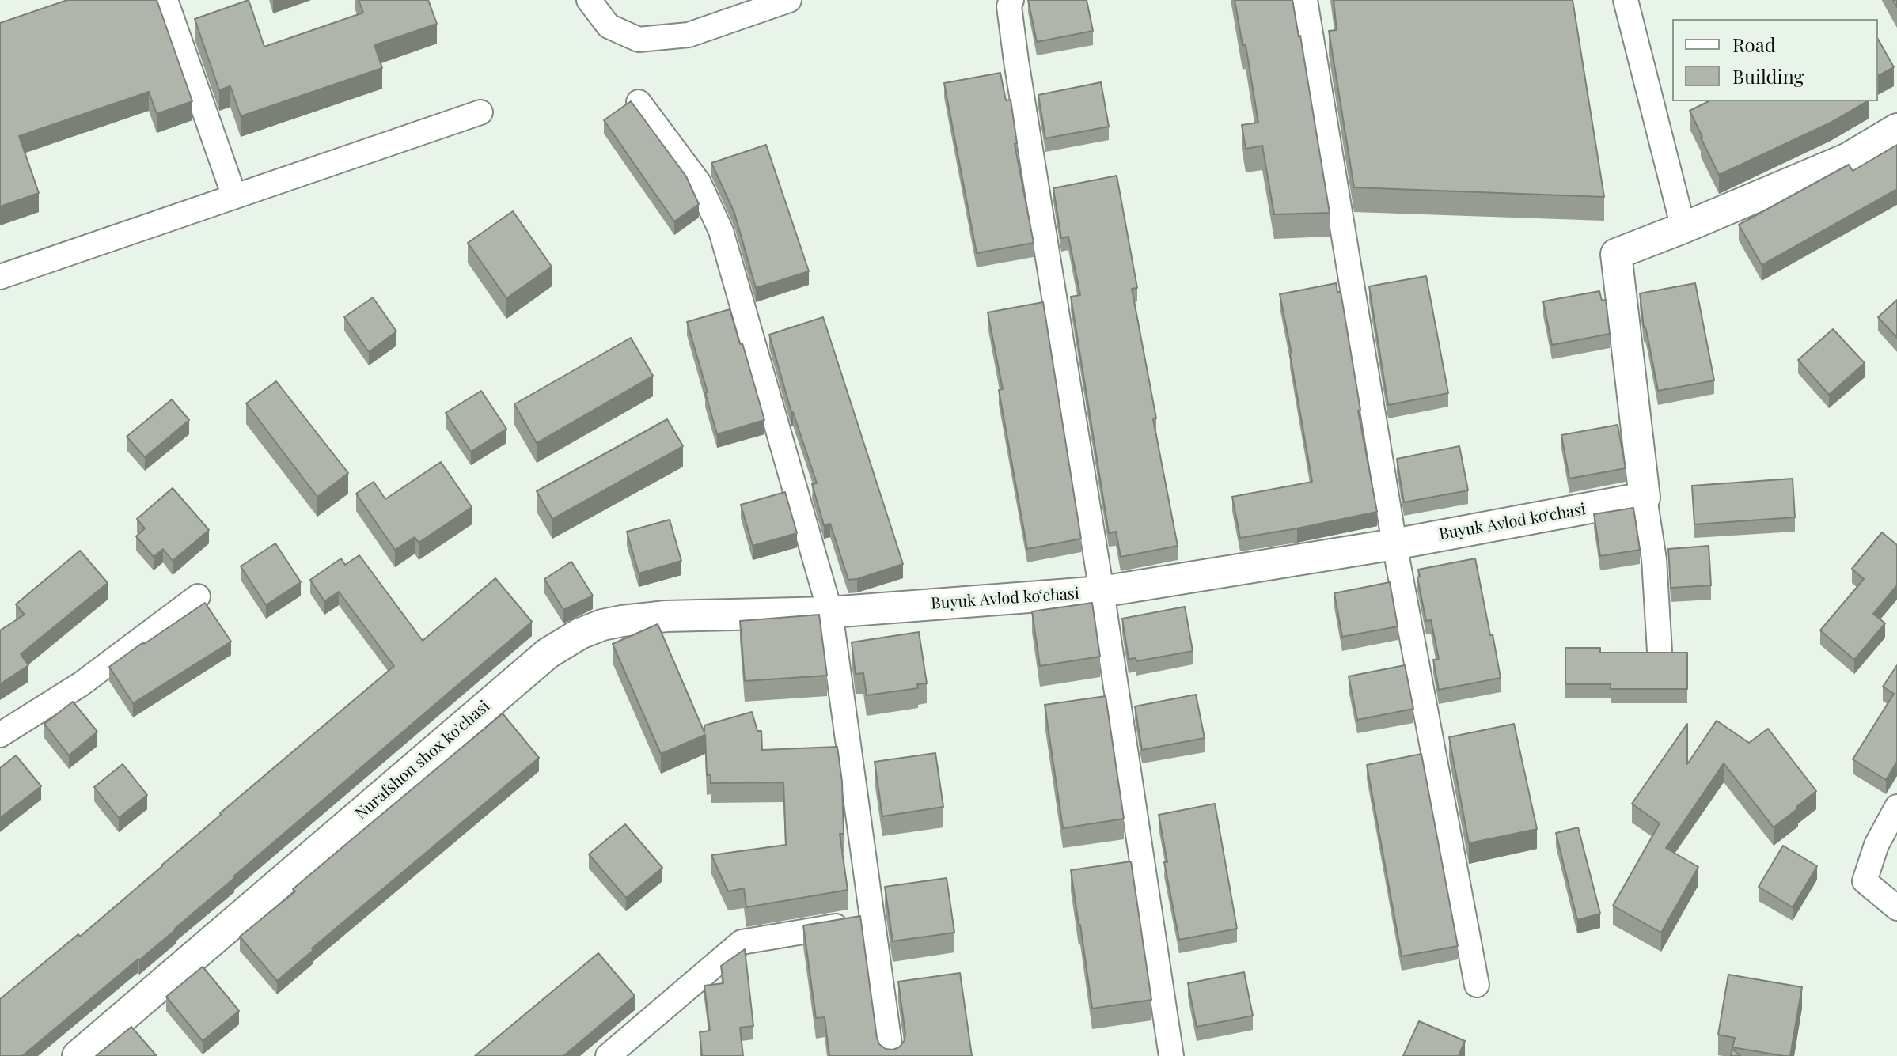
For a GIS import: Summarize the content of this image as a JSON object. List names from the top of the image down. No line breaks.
{"streets":{"street":["Buyuk Avlod koʻchasi","Nurafshon shox ko'chasi"]},"crossings":[["Buyuk Avlod koʻchasi","Nurafshon shox ko'chasi"]],"legend":["Road","Building"]}
